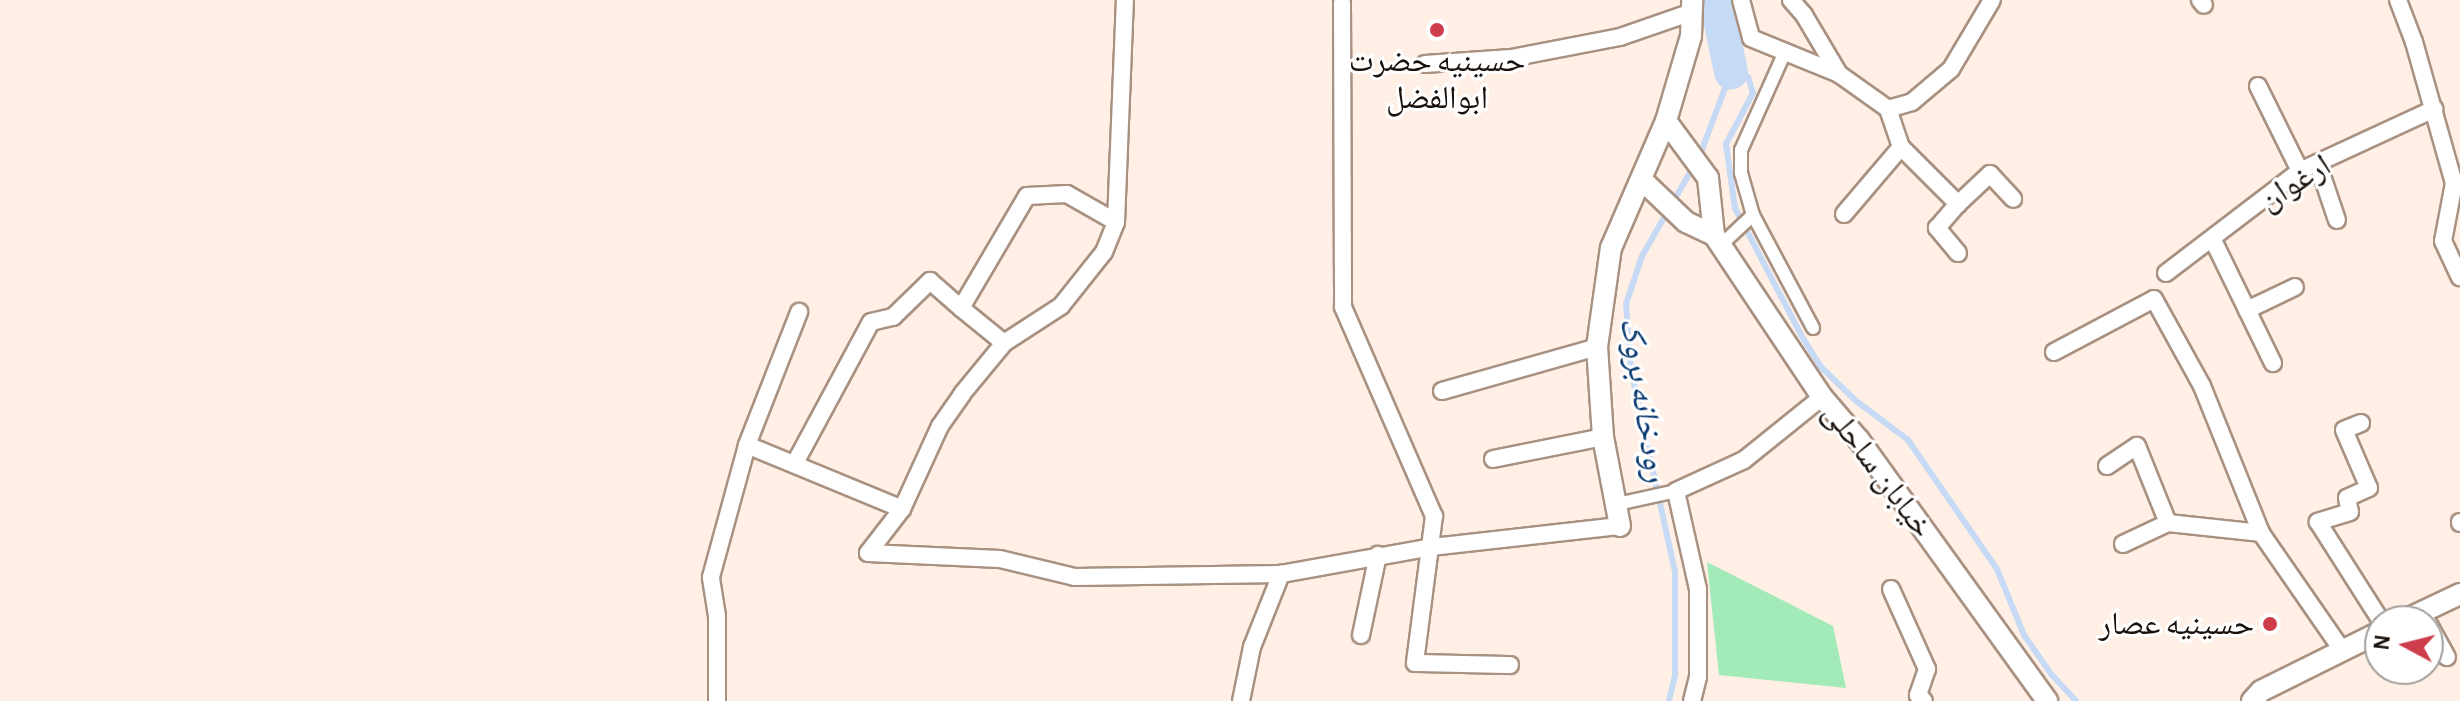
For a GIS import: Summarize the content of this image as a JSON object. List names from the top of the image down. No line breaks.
{"streets":{"street":["ارغوان","خیابان ساحلی"]},"water":["رودخانه بروک"],"places":["حسینیه حضرت ابوالفضل","حسینیه عصار"],"north":"left"}
